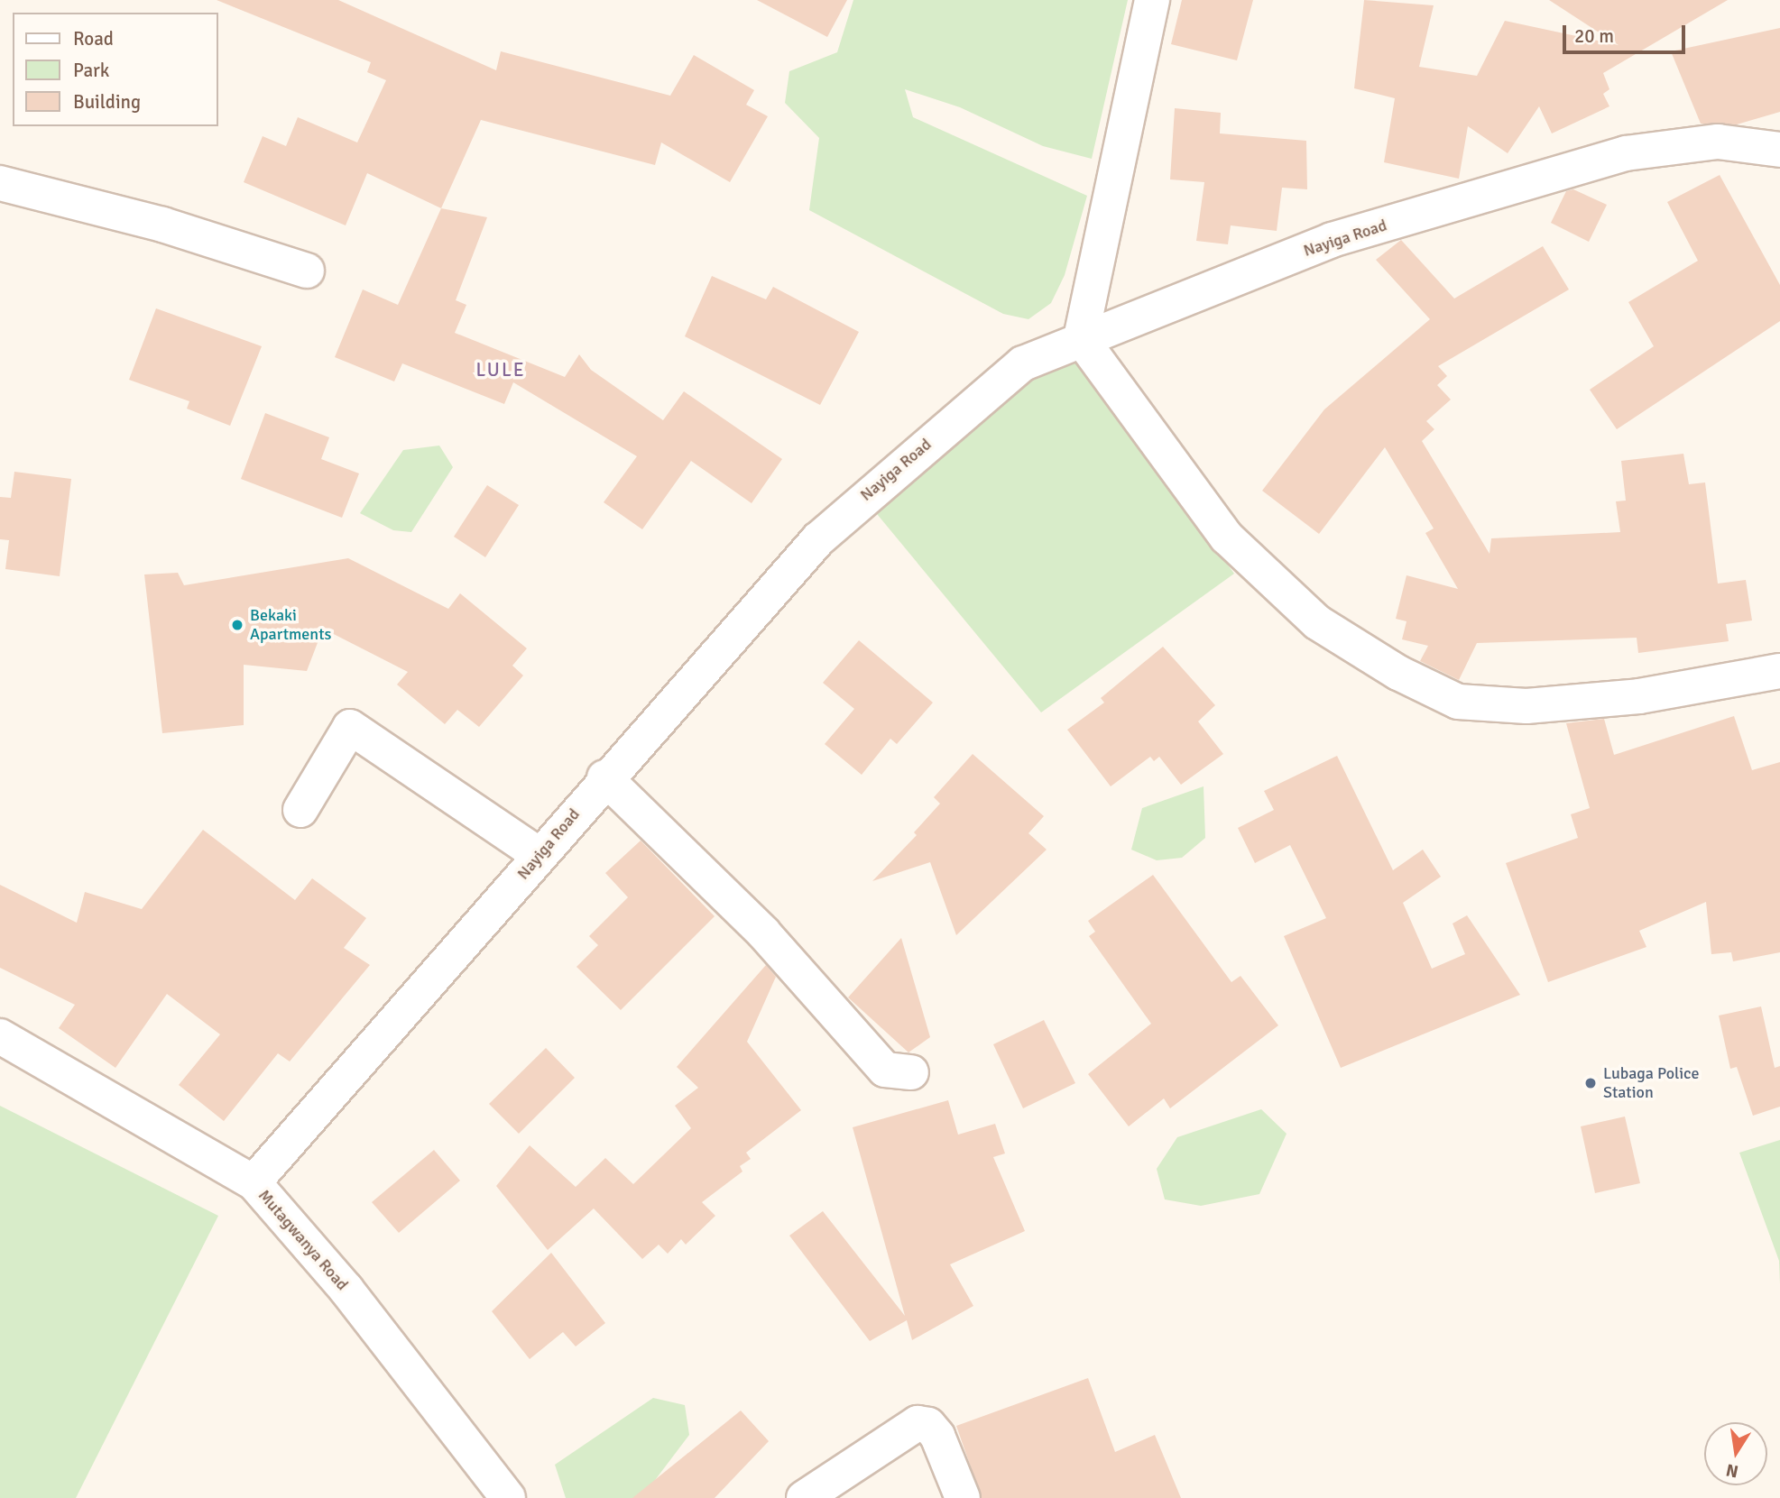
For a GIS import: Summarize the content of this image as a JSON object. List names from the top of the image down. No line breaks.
{"streets":{"street":["Nayiga Road","Mutagwanya Road"]},"crossings":[["Nayiga Road","Mutagwanya Road"]],"districts":["LULE"],"places":["Bekaki Apartments","Lubaga Police Station"],"legend":["Road","Park","Building"],"scale_bar":"20 m","north":"bottom"}
